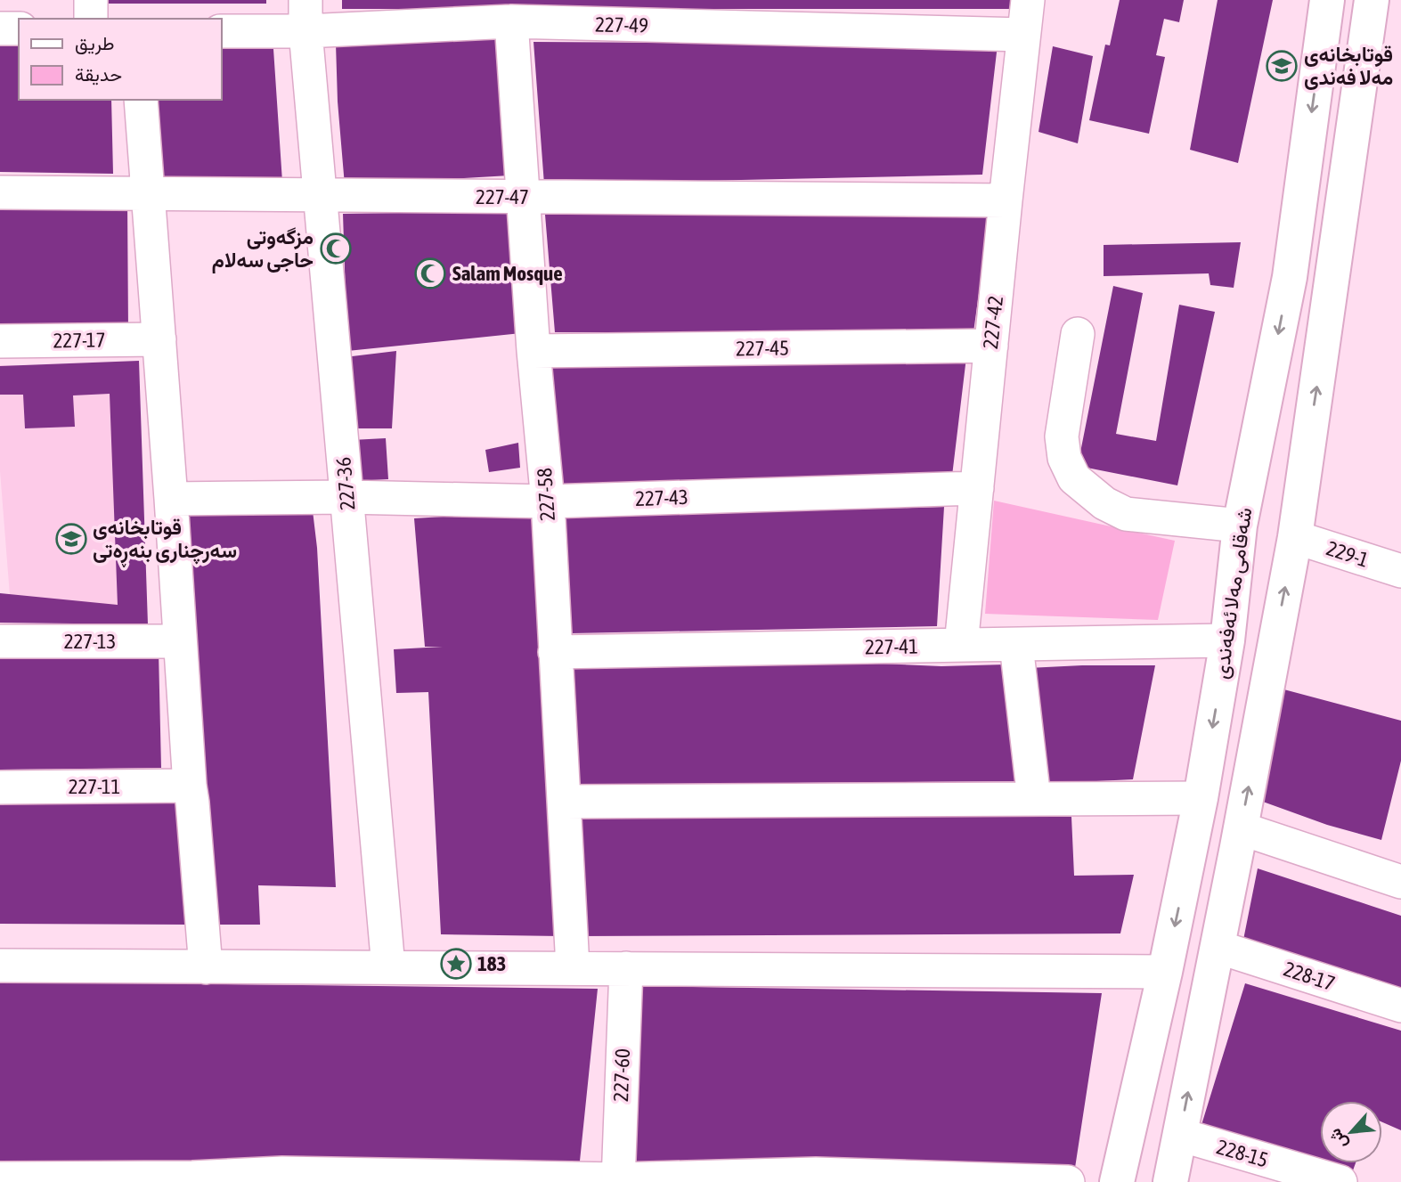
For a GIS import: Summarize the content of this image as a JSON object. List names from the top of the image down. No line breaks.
{"streets":{"main road":["شەقامی مەلا ئەفەندی"],"street":["227-49","227-47","227-42","227-17","227-45","227-36","227-58","227-43","229-1","227-13","227-41","227-11","228-17","227-60","228-15"]},"crossings":[["227-49","227-42"],["227-49","227-36"],["227-49","227-58"],["227-47","227-42"],["227-47","227-36"],["227-47","227-58"],["227-42","227-45"],["227-42","227-43"],["227-42","227-41"],["227-45","227-58"],["227-36","227-43"],["227-58","227-43"],["227-58","227-41"],["شەقامی مەلا ئەفەندی","227-41"]],"places":{"school or university":["قوتابخانەی مەلا فەندی","قوتابخانەی سەرچناری بنەڕەتی"],"mosque":["مزگەوتی حاجی سەلام","Salam Mosque"],"place":["183"]},"legend":["طريق","حديقة"],"north":"bottom left"}
